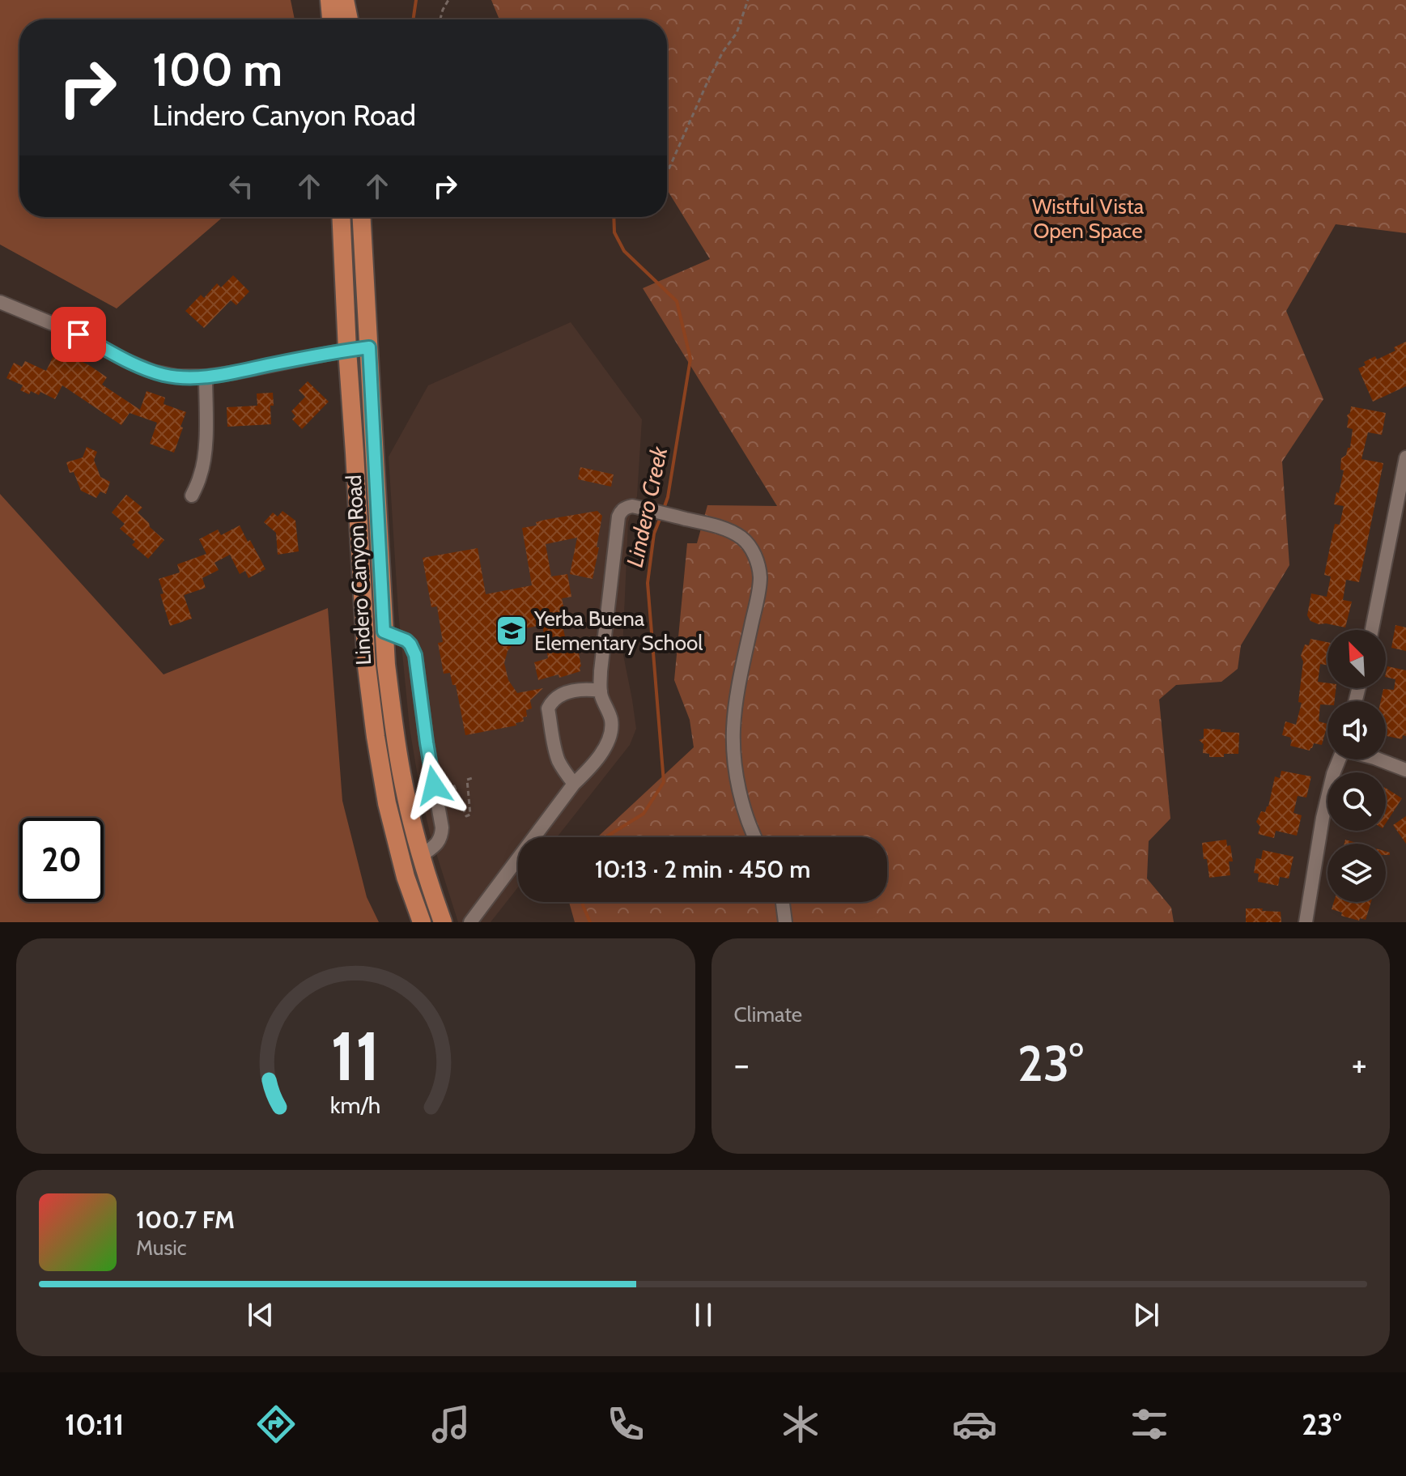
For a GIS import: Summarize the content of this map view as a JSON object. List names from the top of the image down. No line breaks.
{"streets":{"main road":["Lindero Canyon Road"]},"water":["Lindero Creek"],"parks":["Wistful Vista Open Space"],"places":{"school or university":["Yerba Buena Elementary School"]},"north":"top left","page":{"turn":["100 m","Lindero Canyon Road"],"limit":"20","trip":"10:13 · 2 min · 450 m","tile":"Climate","heat":["−","23°","+"],"song":["100.7 FM","Music"],"tabs":["10:11","23°"],"gauge":["11","km/h"]}}
